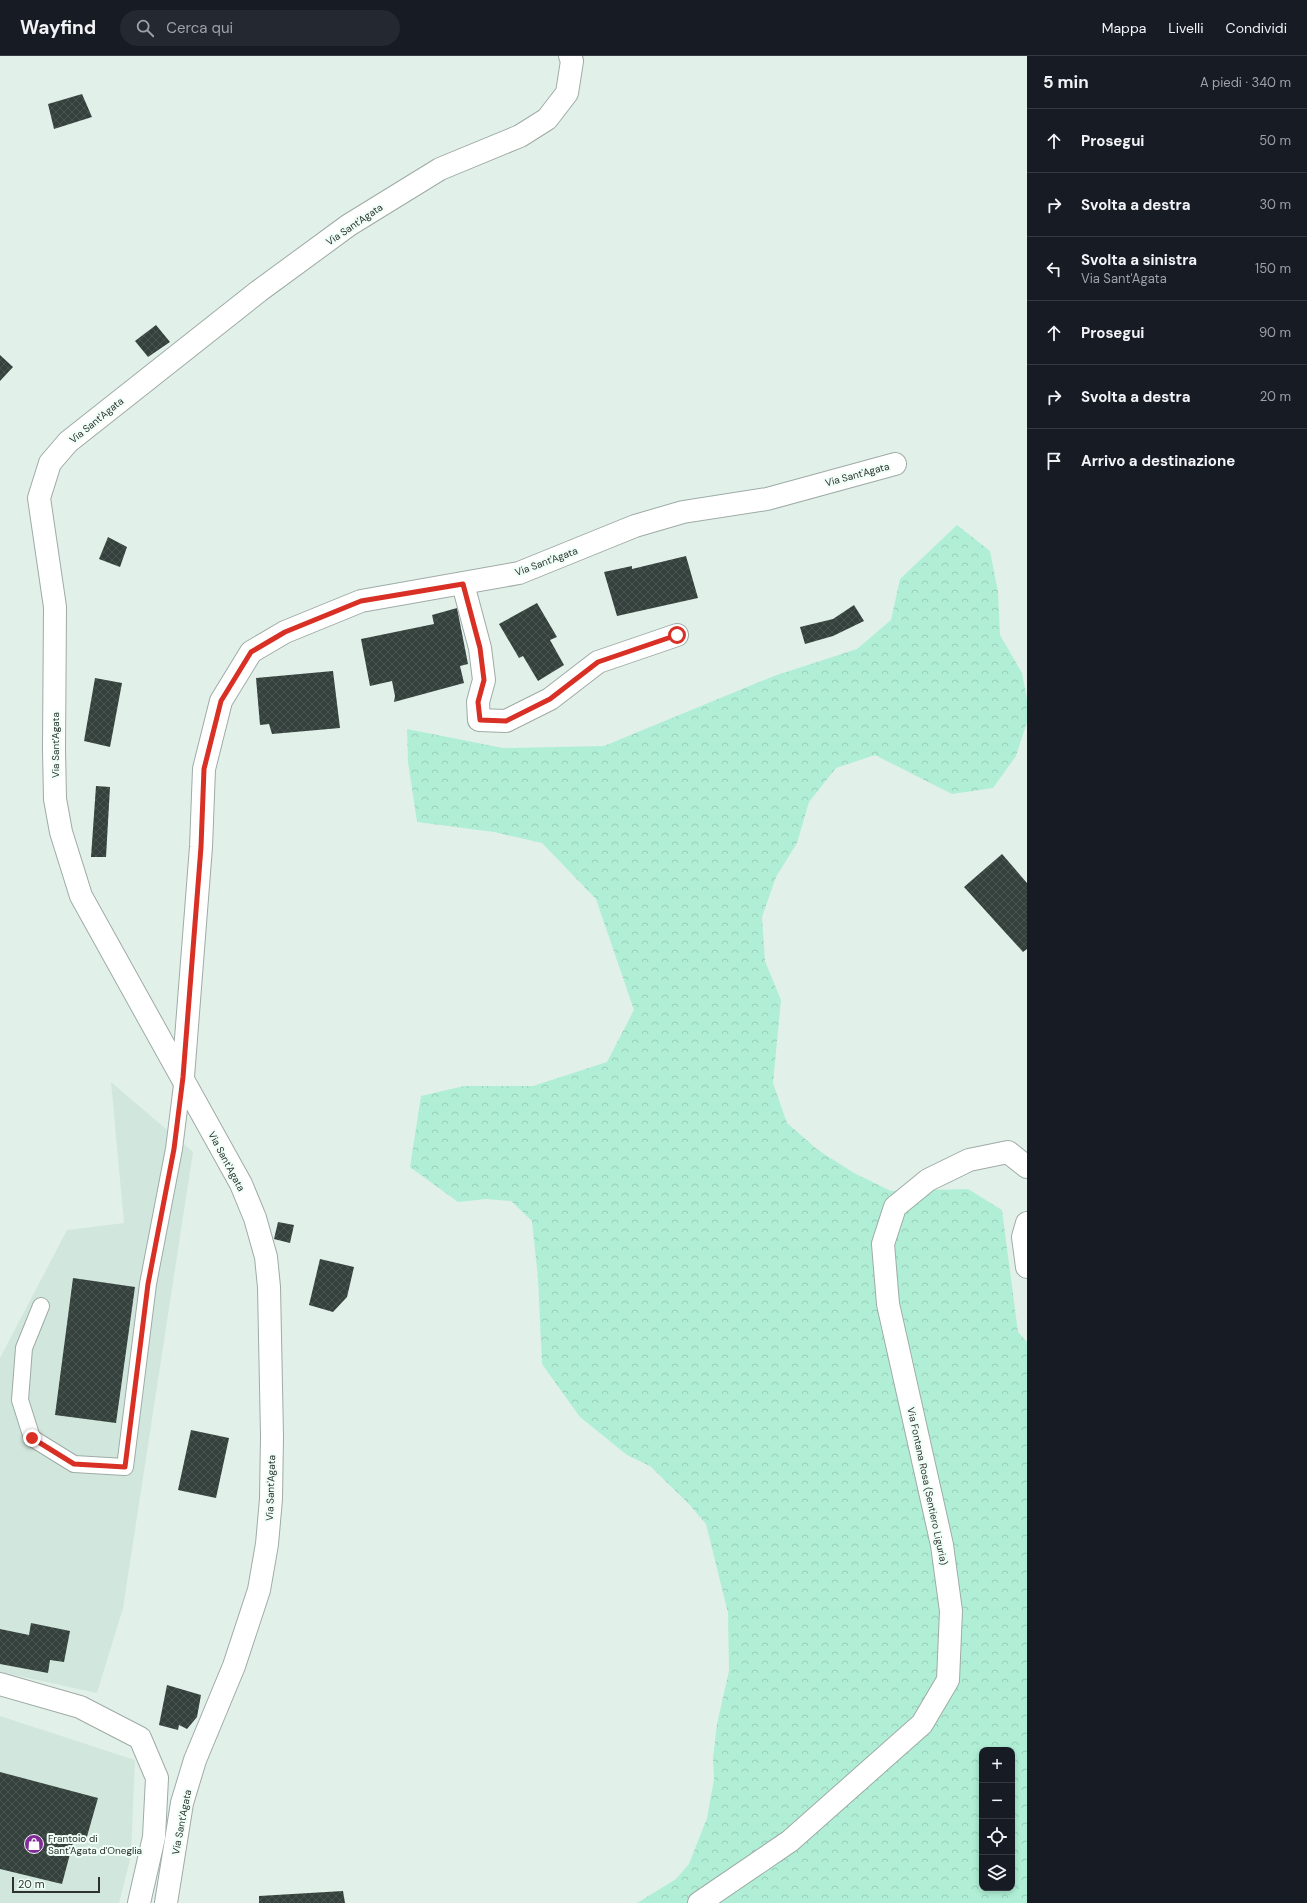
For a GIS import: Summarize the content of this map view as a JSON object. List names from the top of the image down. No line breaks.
{"streets":{"street":["Via Sant'Agata","Via Fontana Rosa (Sentiero Liguria)"]},"places":{"shop":["Frantoio di Sant'Agata d'Oneglia"]},"scale_bar":"20 m","page":{"header":"Wayfind","search":"Cerca qui","nav":["Mappa","Livelli","Condividi"],"heading":["5 min","A piedi · 340 m"],"list":[["Prosegui","50 m"],["Svolta a destra","30 m"],["Svolta a sinistra","Via Sant'Agata","150 m"],["Prosegui","90 m"],["Svolta a destra","20 m"],"Arrivo a destinazione"],"map_buttons":["+","−"],"scale":"20 m"}}
